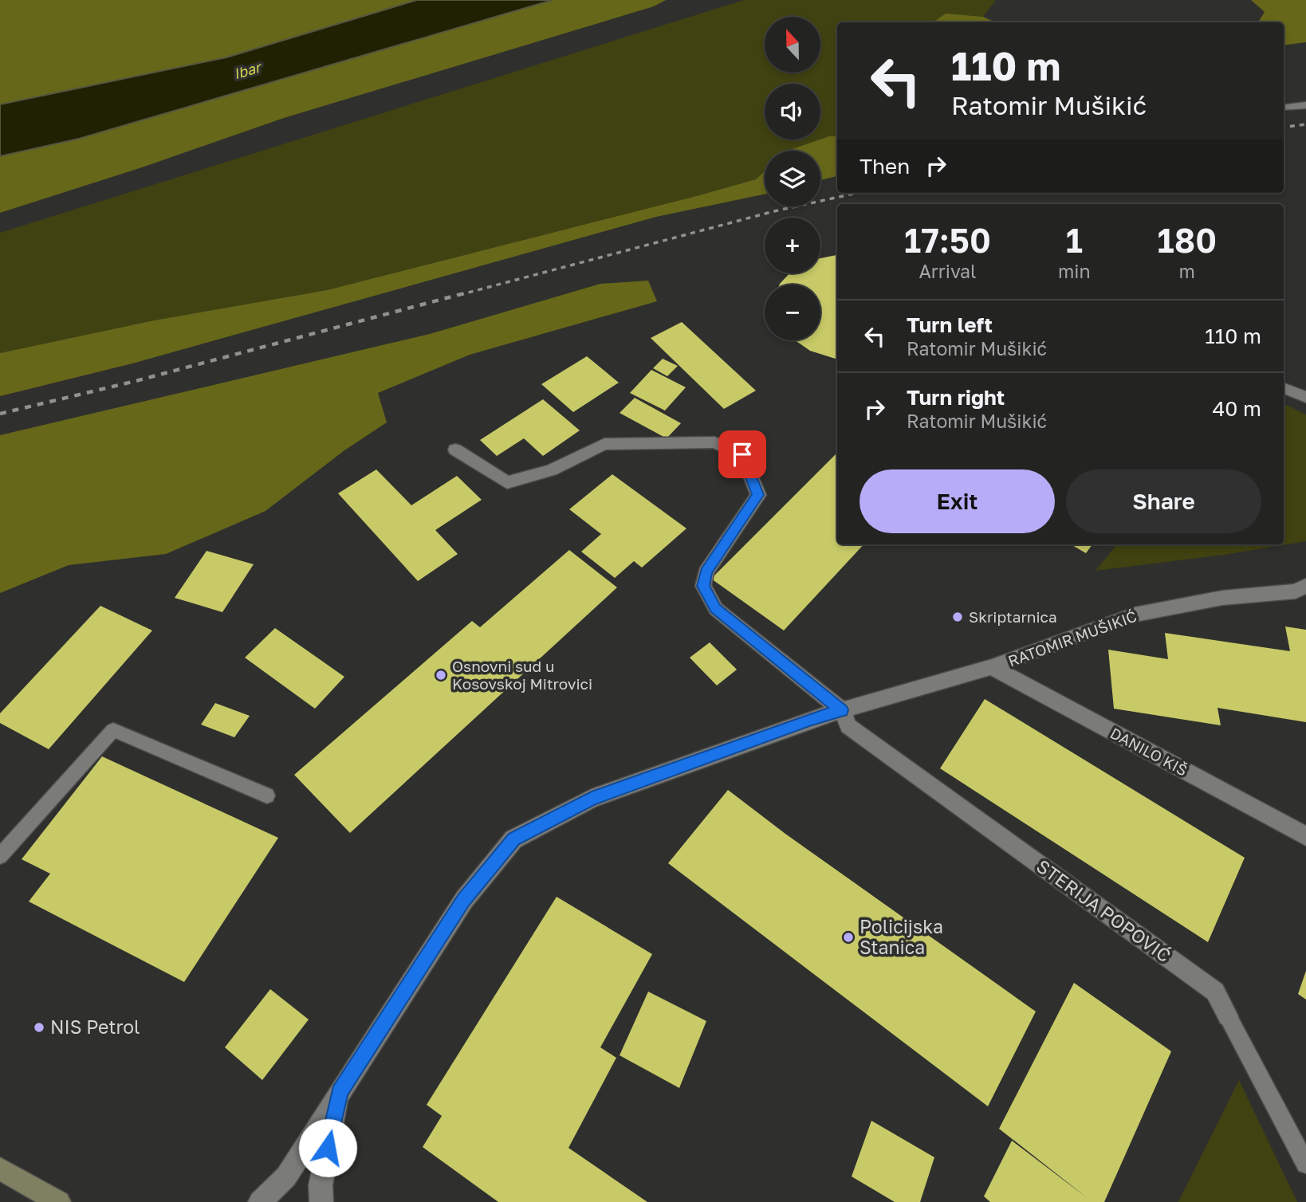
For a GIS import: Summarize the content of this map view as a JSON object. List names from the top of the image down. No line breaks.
{"streets":{"street":["RATOMIR MUŠIKIĆ","DANILO KIŠ","STERIJA POPOVIĆ"]},"crossings":[["RATOMIR MUŠIKIĆ","DANILO KIŠ"],["RATOMIR MUŠIKIĆ","STERIJA POPOVIĆ"]],"water":["Ibar"],"places":["Skriptarnica","Osnovni sud u Kosovskoj Mitrovici","Policijska Stanica","NIS Petrol"],"north":"top","page":{"map_buttons":["+","−"],"turn":["110 m","Ratomir Mušikić"],"then":"Then","eta":["17:50","Arrival","1","min","180","m"],"list":[{"name":"Turn left","note":"Ratomir Mušikić","value":"110 m"},{"name":"Turn right","note":"Ratomir Mušikić","value":"40 m"}],"buttons":["Exit","Share"]}}
